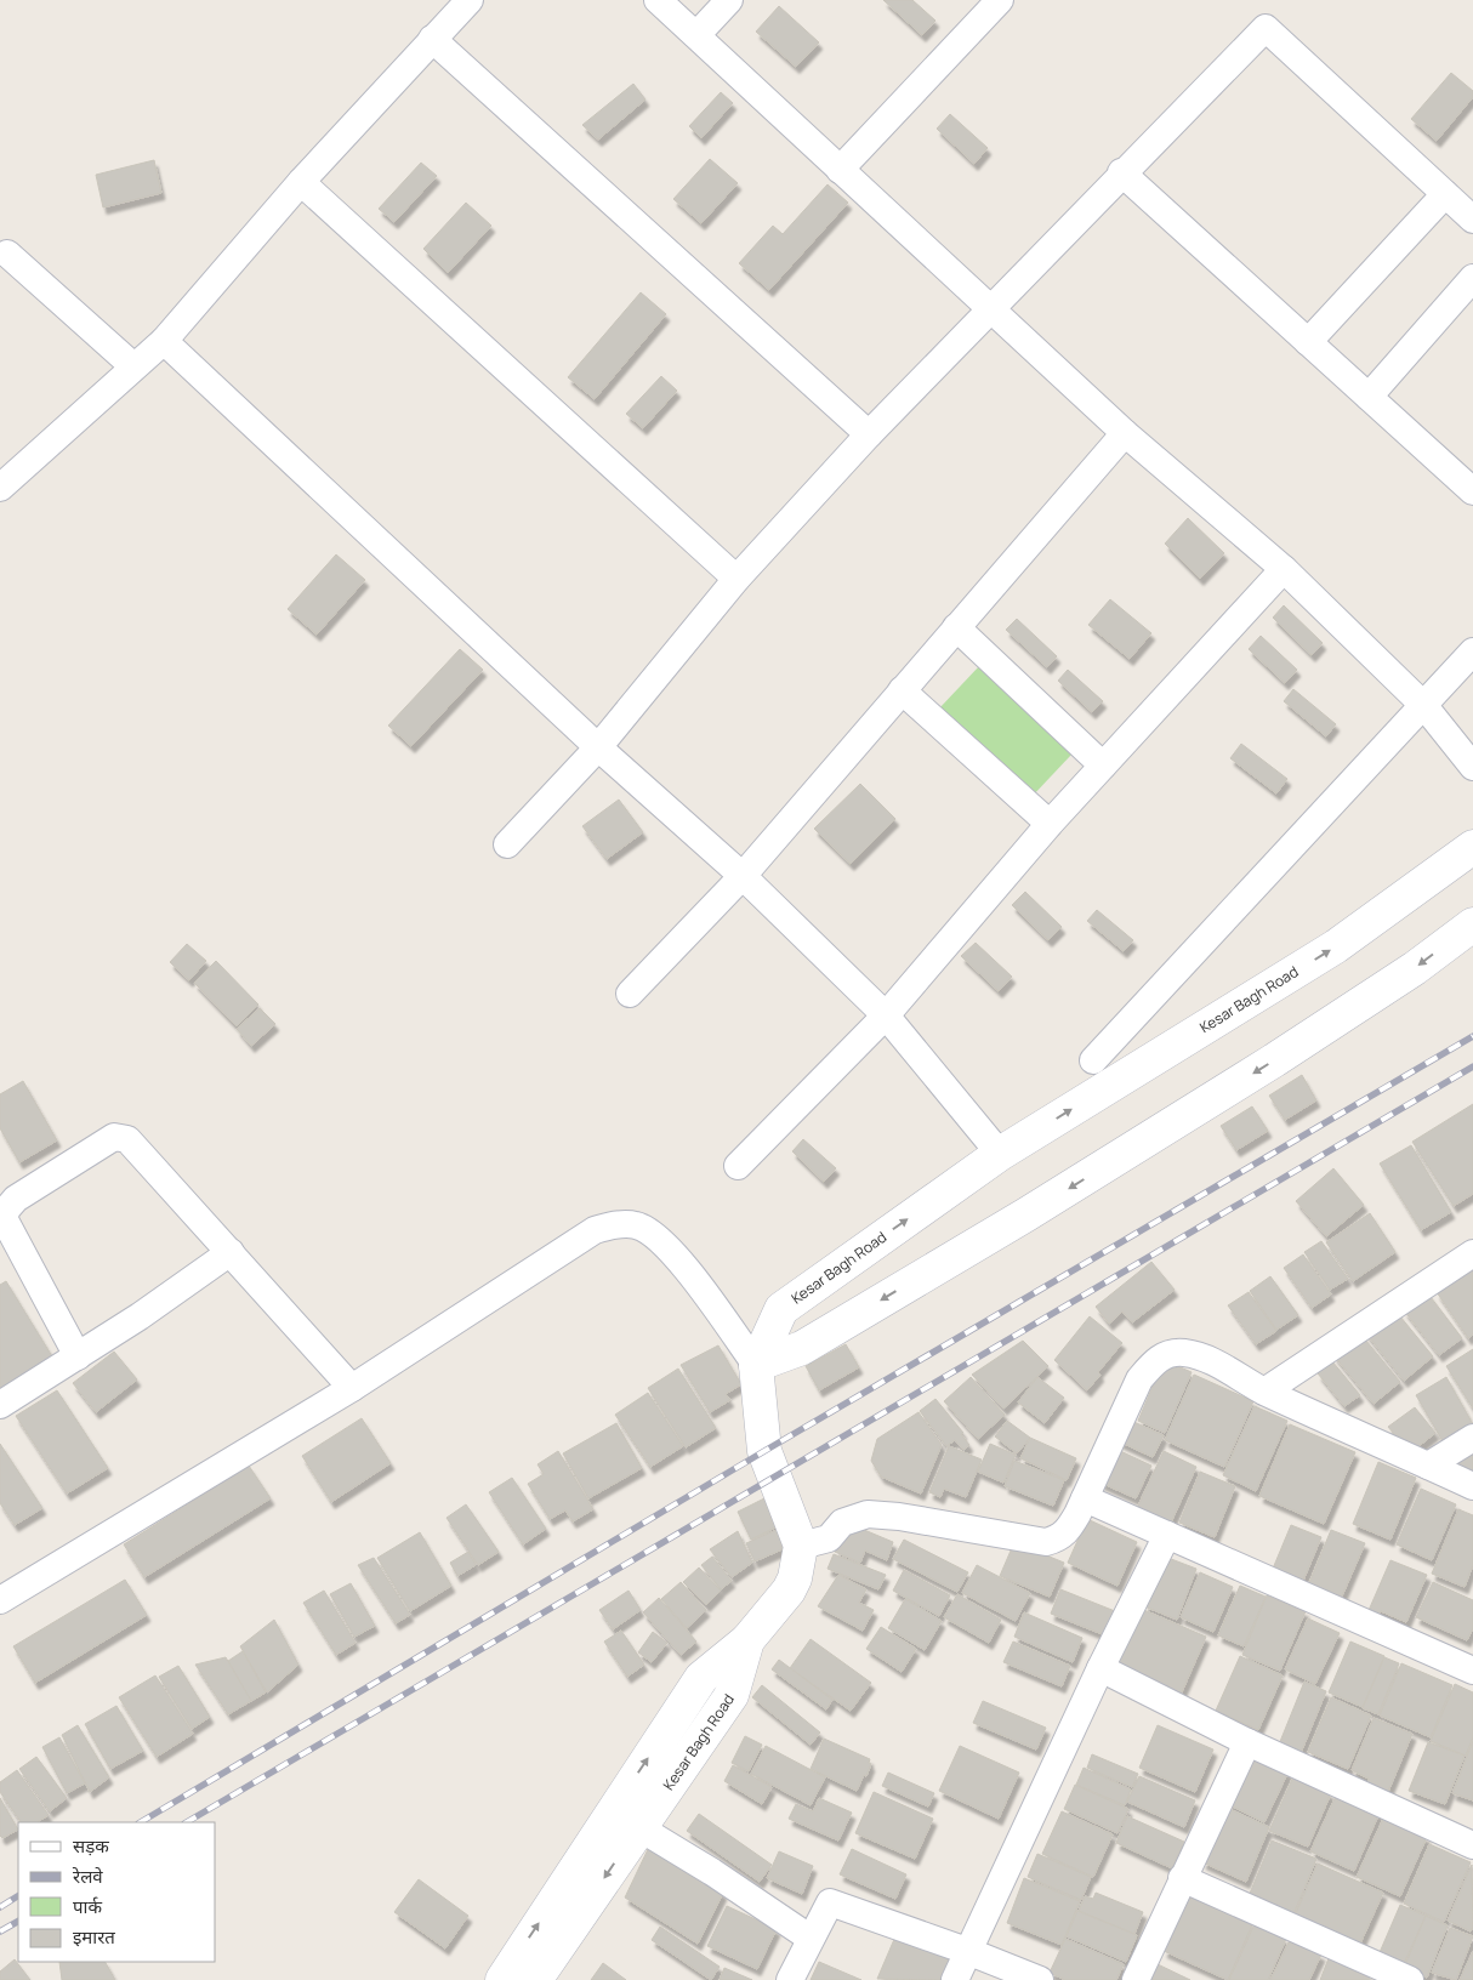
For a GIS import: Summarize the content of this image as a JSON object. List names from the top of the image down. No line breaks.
{"streets":{"main road":["Kesar Bagh Road"]},"legend":["सड़क","रेलवे","पार्क","इमारत"]}
